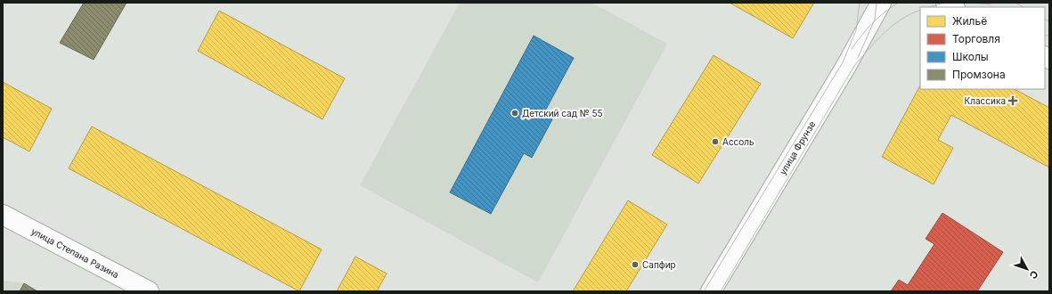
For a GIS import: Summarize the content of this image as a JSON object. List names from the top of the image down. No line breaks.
{"streets":{"street":["улица Фрунзе","улица Степана Разина"]},"places":{"health":["Классика"],"other":["Детский сад № 55","Ассоль","Сапфир"]},"legend":["Жильё","Торговля","Школы","Промзона"],"north":"bottom right"}
